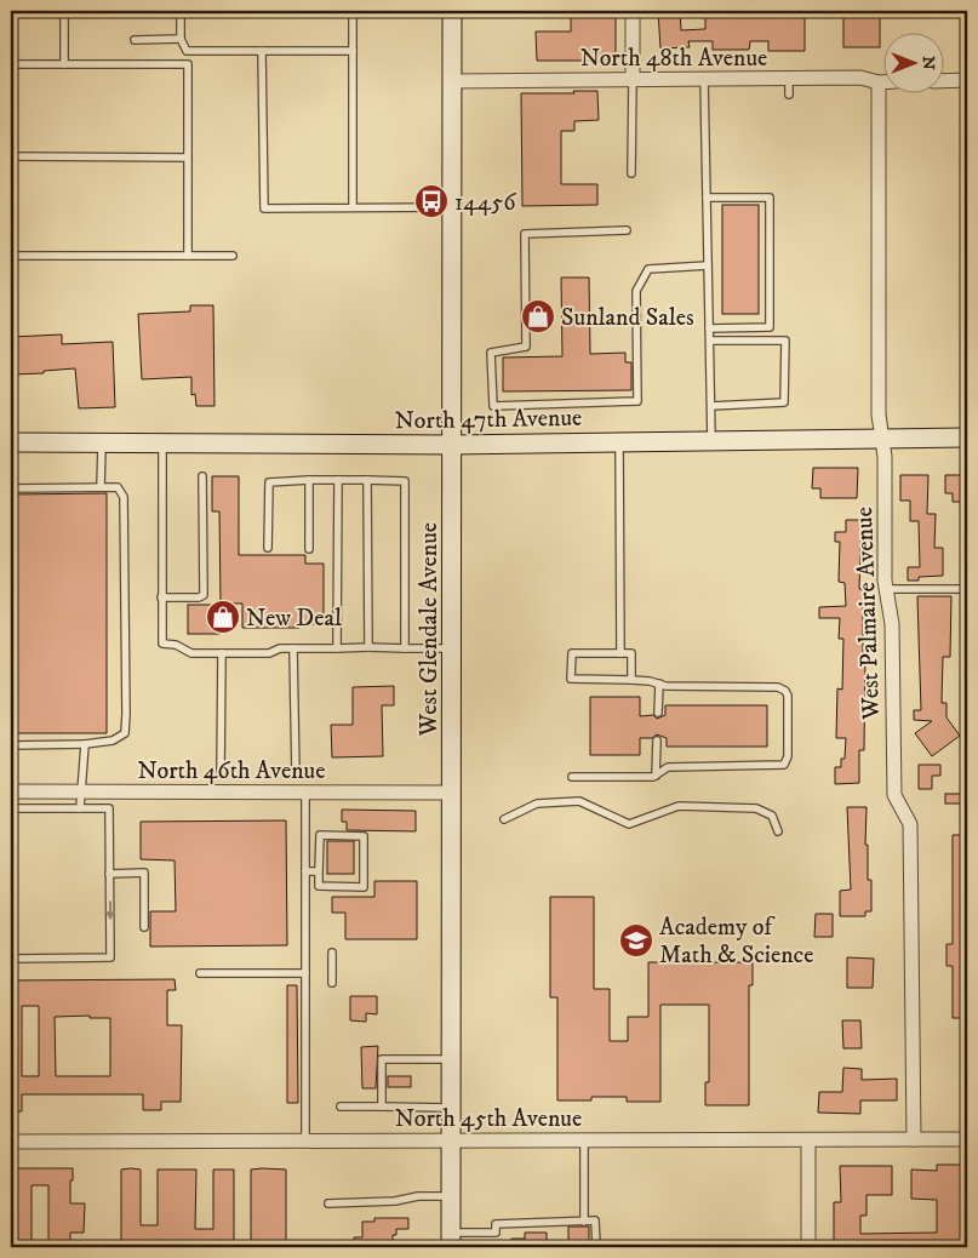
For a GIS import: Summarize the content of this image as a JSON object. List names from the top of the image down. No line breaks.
{"streets":{"main road":["North 47th Avenue","West Glendale Avenue"],"street":["North 48th Avenue","West Palmaire Avenue","North 46th Avenue","North 45th Avenue"]},"crossings":[["North 48th Avenue","West Palmaire Avenue"],["North 48th Avenue","West Glendale Avenue"],["North 47th Avenue","West Palmaire Avenue"],["North 47th Avenue","West Glendale Avenue"],["West Palmaire Avenue","North 45th Avenue"],["West Glendale Avenue","North 46th Avenue"],["West Glendale Avenue","North 45th Avenue"]],"places":{"bus stop":["14456"],"shop":["Sunland Sales","New Deal"],"school or university":["Academy of Math & Science"]},"north":"right"}
